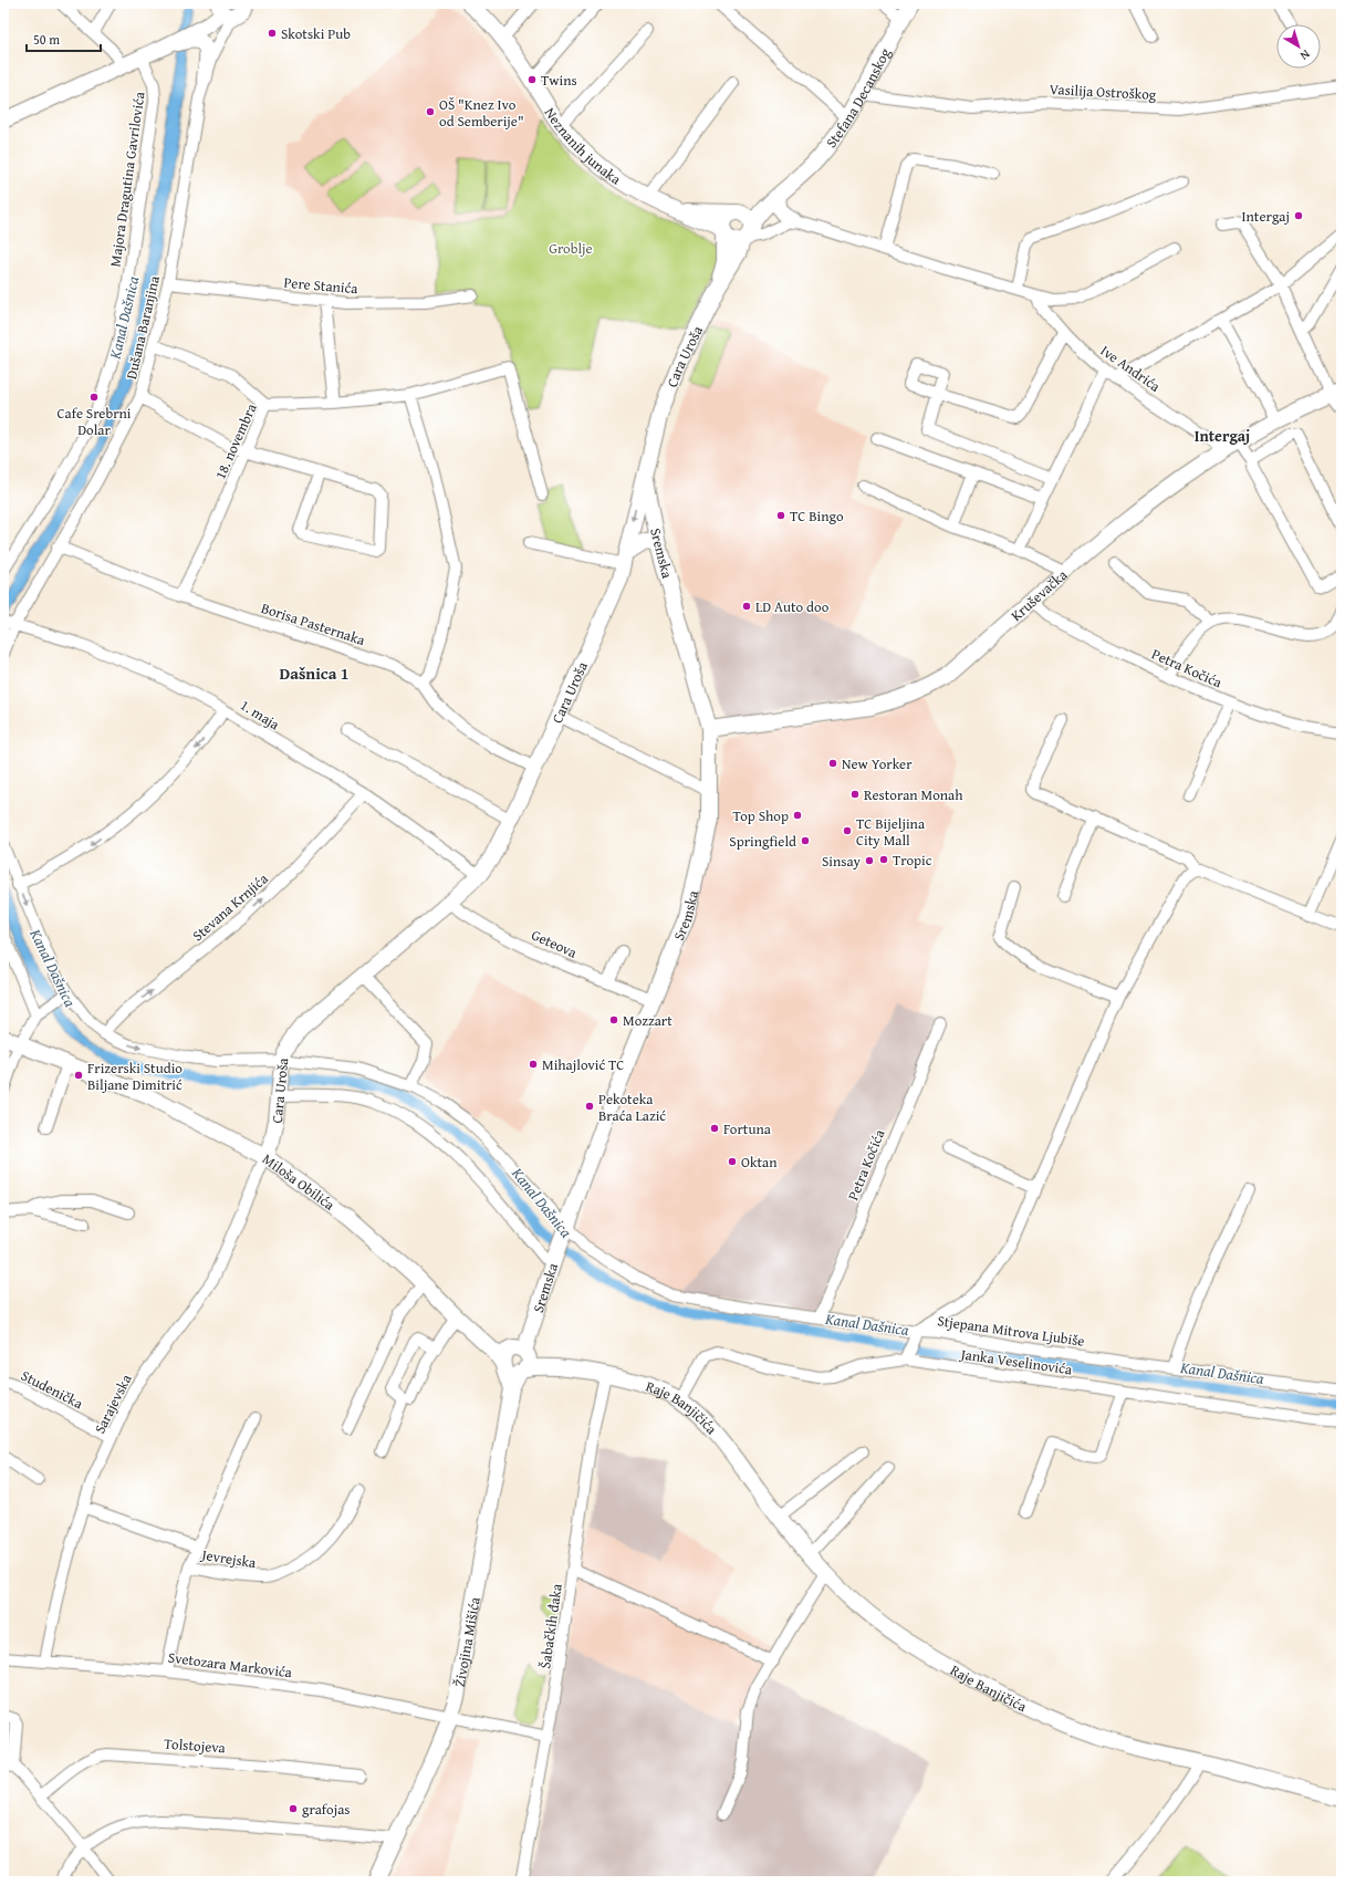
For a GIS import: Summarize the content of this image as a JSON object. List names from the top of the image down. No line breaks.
{"streets":{"main road":["Stefana Decanskog","Neznanih junaka","Cara Uroša","Sremska","Kruševačka","Miloša Obilića","Raje Banjičića","Živojina Mišića"],"street":["Vasilija Ostroškog","Majora Dragutina Gavrilovića","Pere Stanića","Dušana Baranjina","Ive Andrića","18. novembra","Borisa Pasternaka","Petra Kočića","1. maja","Stevana Krnjića","Geteova","Stjepana Mitrova Ljubiše","Janka Veselinovića","Studenička","Sarajevska","Jevrejska","Šabačkih đaka","Svetozara Markovića","Tolstojeva"]},"crossings":[["Vasilija Ostroškog","Stefana Decanskog"],["Pere Stanića","Dušana Baranjina"],["Dušana Baranjina","Borisa Pasternaka"],["Dušana Baranjina","1. maja"],["Cara Uroša","Sremska"],["Cara Uroša","Borisa Pasternaka"],["Cara Uroša","1. maja"],["Cara Uroša","Geteova"],["Cara Uroša","Miloša Obilića"],["Cara Uroša","Stjepana Mitrova Ljubiše"],["Cara Uroša","Sarajevska"],["Ive Andrića","Kruševačka"],["18. novembra","Borisa Pasternaka"],["Sremska","Kruševačka"],["Sremska","Geteova"],["Sremska","Miloša Obilića"],["Sremska","Stjepana Mitrova Ljubiše"],["Sremska","Živojina Mišića"],["Kruševačka","Petra Kočića"],["Petra Kočića","Stjepana Mitrova Ljubiše"],["1. maja","Stevana Krnjića"],["Miloša Obilića","Sarajevska"],["Miloša Obilića","Raje Banjičića"],["Miloša Obilića","Živojina Mišića"],["Studenička","Sarajevska"],["Sarajevska","Svetozara Markovića"],["Raje Banjičića","Šabačkih đaka"],["Jevrejska","Svetozara Markovića"],["Šabačkih đaka","Svetozara Markovića"],["Živojina Mišića","Svetozara Markovića"]],"one_way":["Stevana Krnjića"],"districts":["Intergaj","Dašnica 1"],"water":["Kanal Dašnica"],"parks":["Groblje"],"places":["Skotski Pub","Twins","OŠ \"Knez Ivo od Semberije\"","Intergaj","Cafe Srebrni Dolar","TC Bingo","LD Auto doo","New Yorker","Restoran Monah","Top Shop","TC Bijeljina City Mall","Springfield","Tropic","Sinsay","Mozzart","Mihajlović TC","Frizerski Studio Biljane Dimitrić","Pekoteka Braća Lazić","Fortuna","Oktan","grafojas"],"scale_bar":"50 m","north":"bottom right"}
